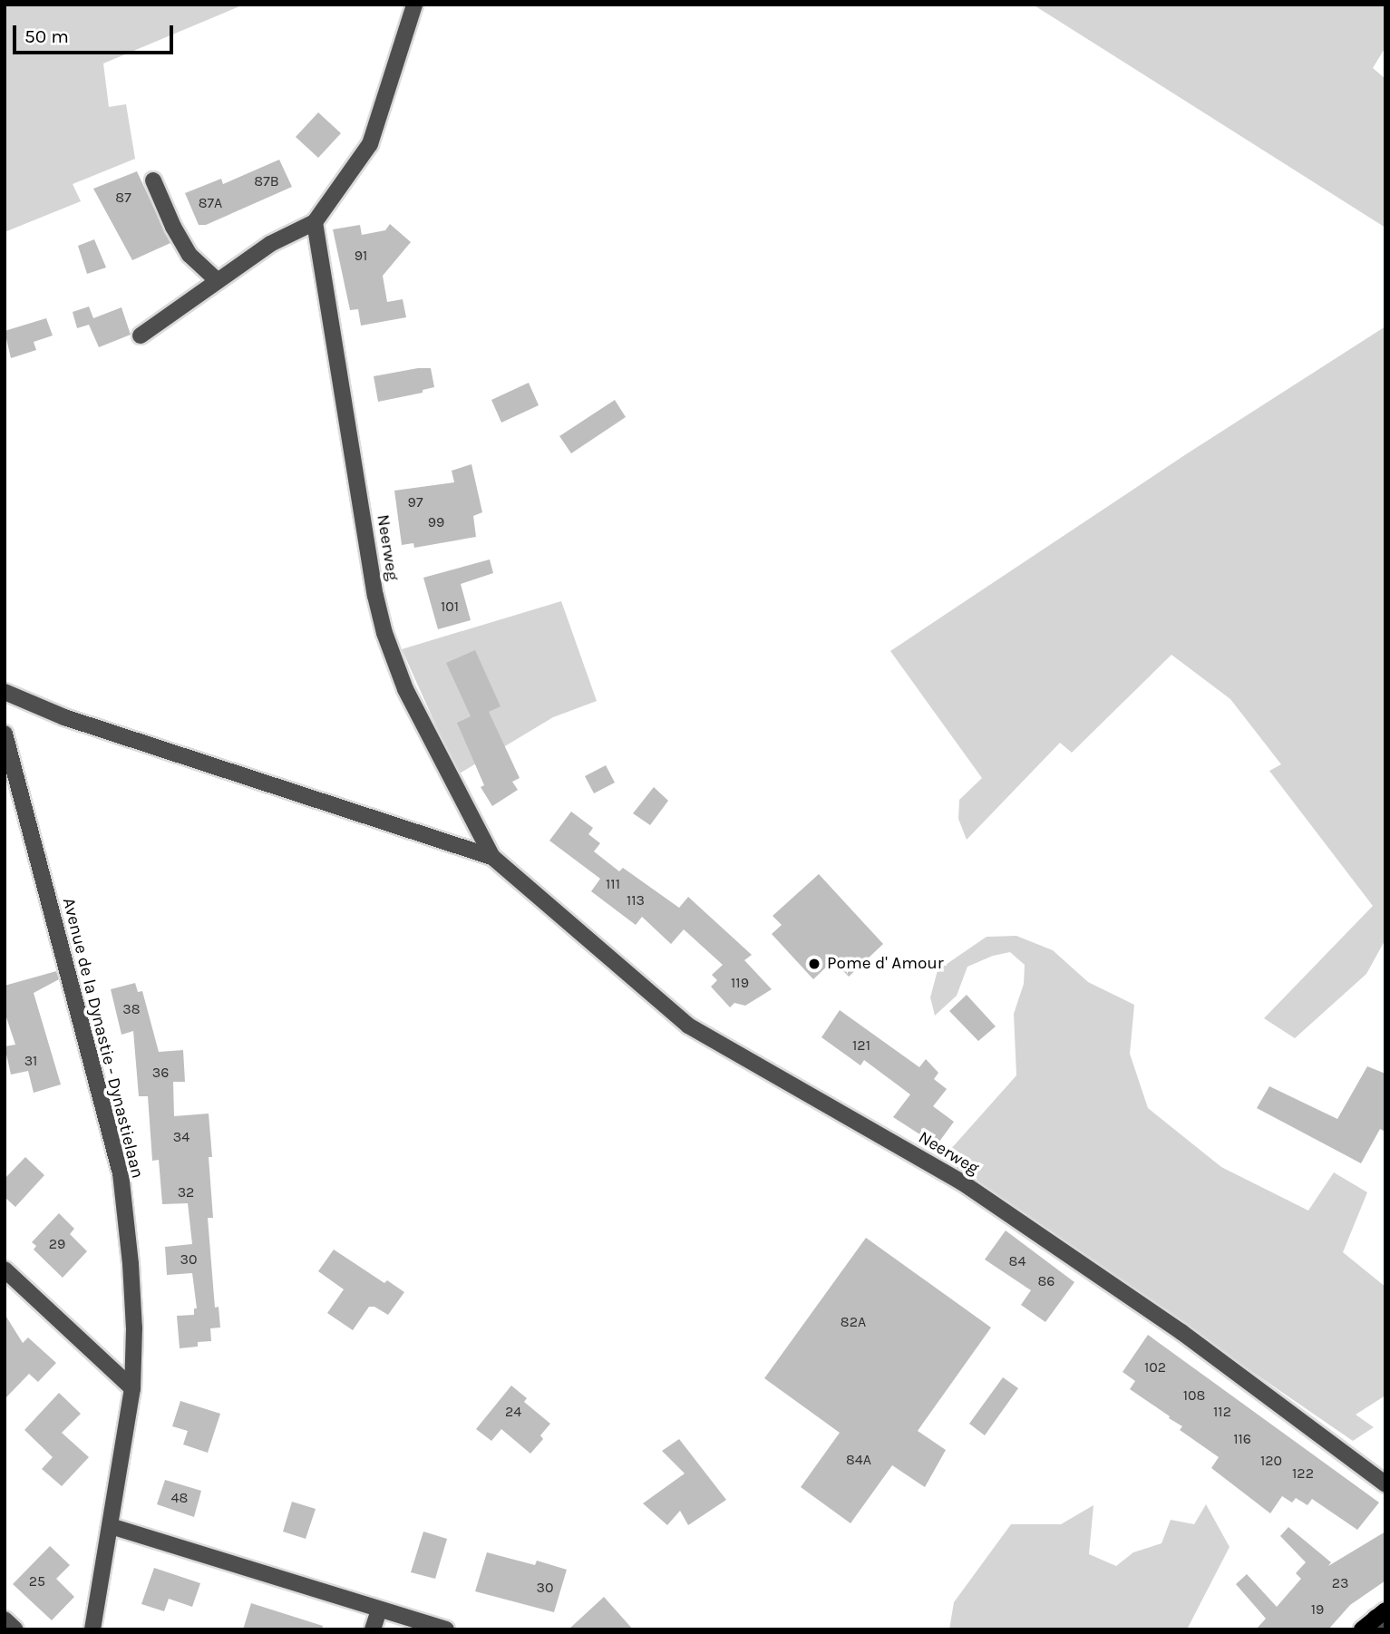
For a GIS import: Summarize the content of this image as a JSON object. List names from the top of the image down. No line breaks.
{"streets":{"street":["Neerweg","Avenue de la Dynastie - Dynastielaan"]},"places":["Pome d' Amour"],"house_numbers":["87B","87","87A","91","97","99","101","111","113","119","38","121","31","36","34","32","29","30","84","86","82A","102","108","24","112","116","84A","120","122","48","25","23","30","19"],"scale_bar":"50 m"}
